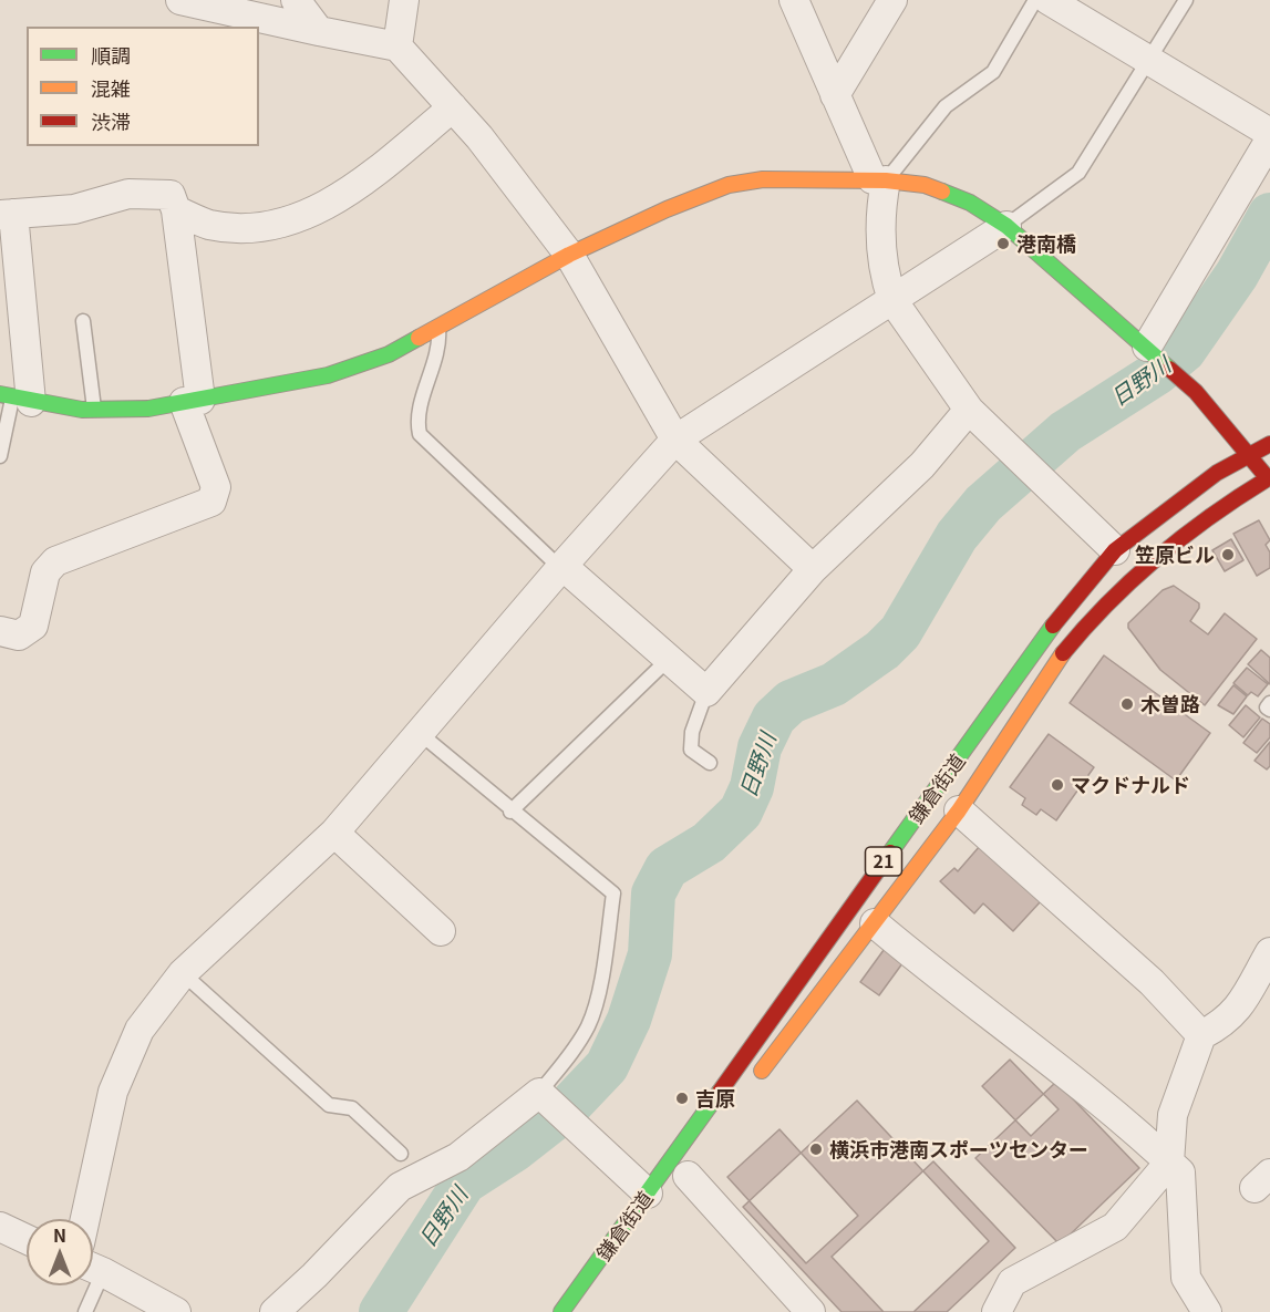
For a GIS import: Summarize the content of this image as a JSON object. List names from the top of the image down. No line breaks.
{"streets":{"main road":["鎌倉街道","21"]},"water":["日野川"],"places":["港南橋","笠原ビル","木曽路","マクドナルド","吉原","横浜市港南スポーツセンター"],"legend":["順調","混雑","渋滞"],"north":"top"}
